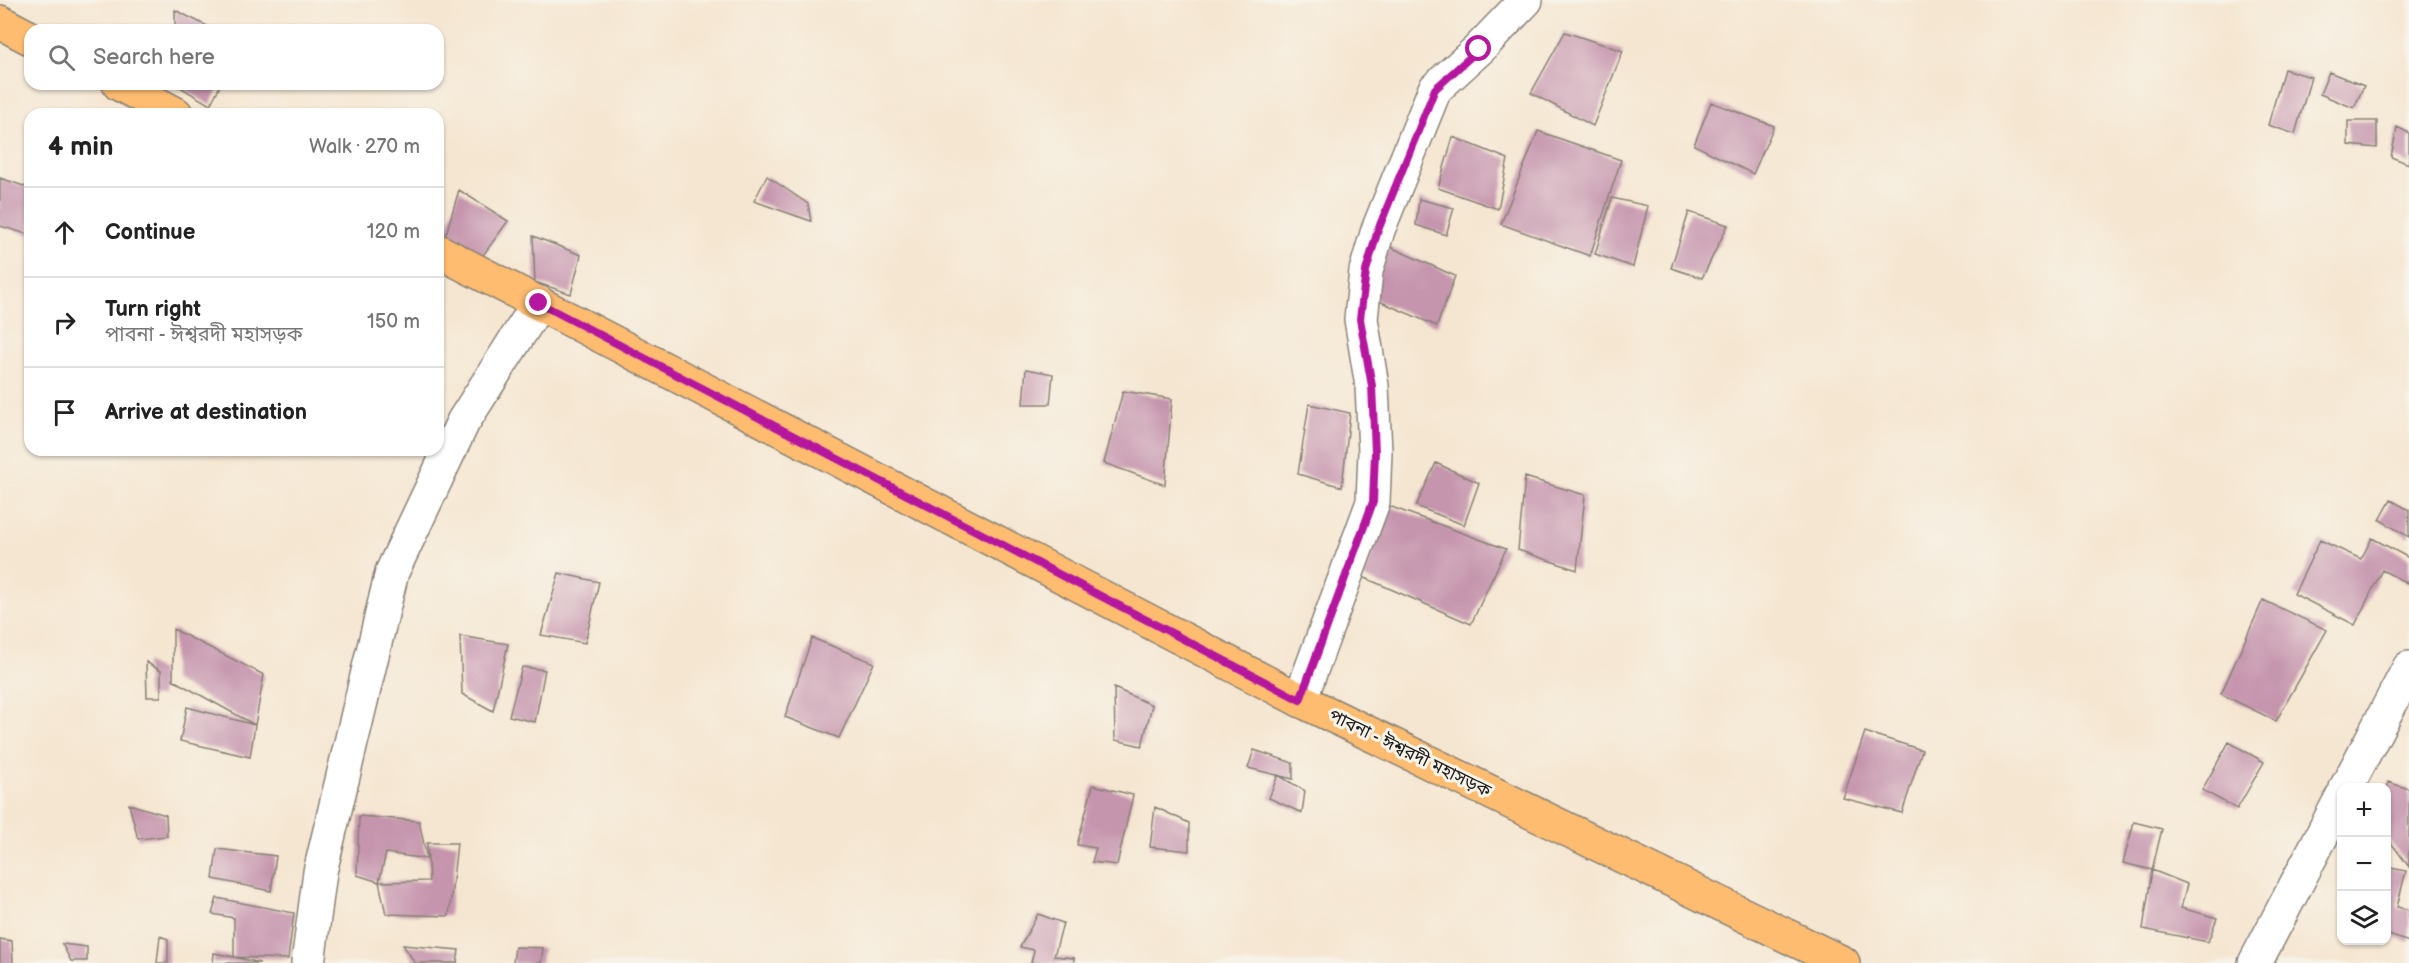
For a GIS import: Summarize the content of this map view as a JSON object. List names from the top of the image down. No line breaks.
{"streets":{"main road":["পাবনা - ঈশ্বরদী মহাসড়ক"]},"page":{"search":"Search here","heading":["4 min","Walk · 270 m"],"list":[["Continue","120 m"],["Turn right","পাবনা - ঈশ্বরদী মহাসড়ক","150 m"],"Arrive at destination"],"map_buttons":["+","−"]}}
